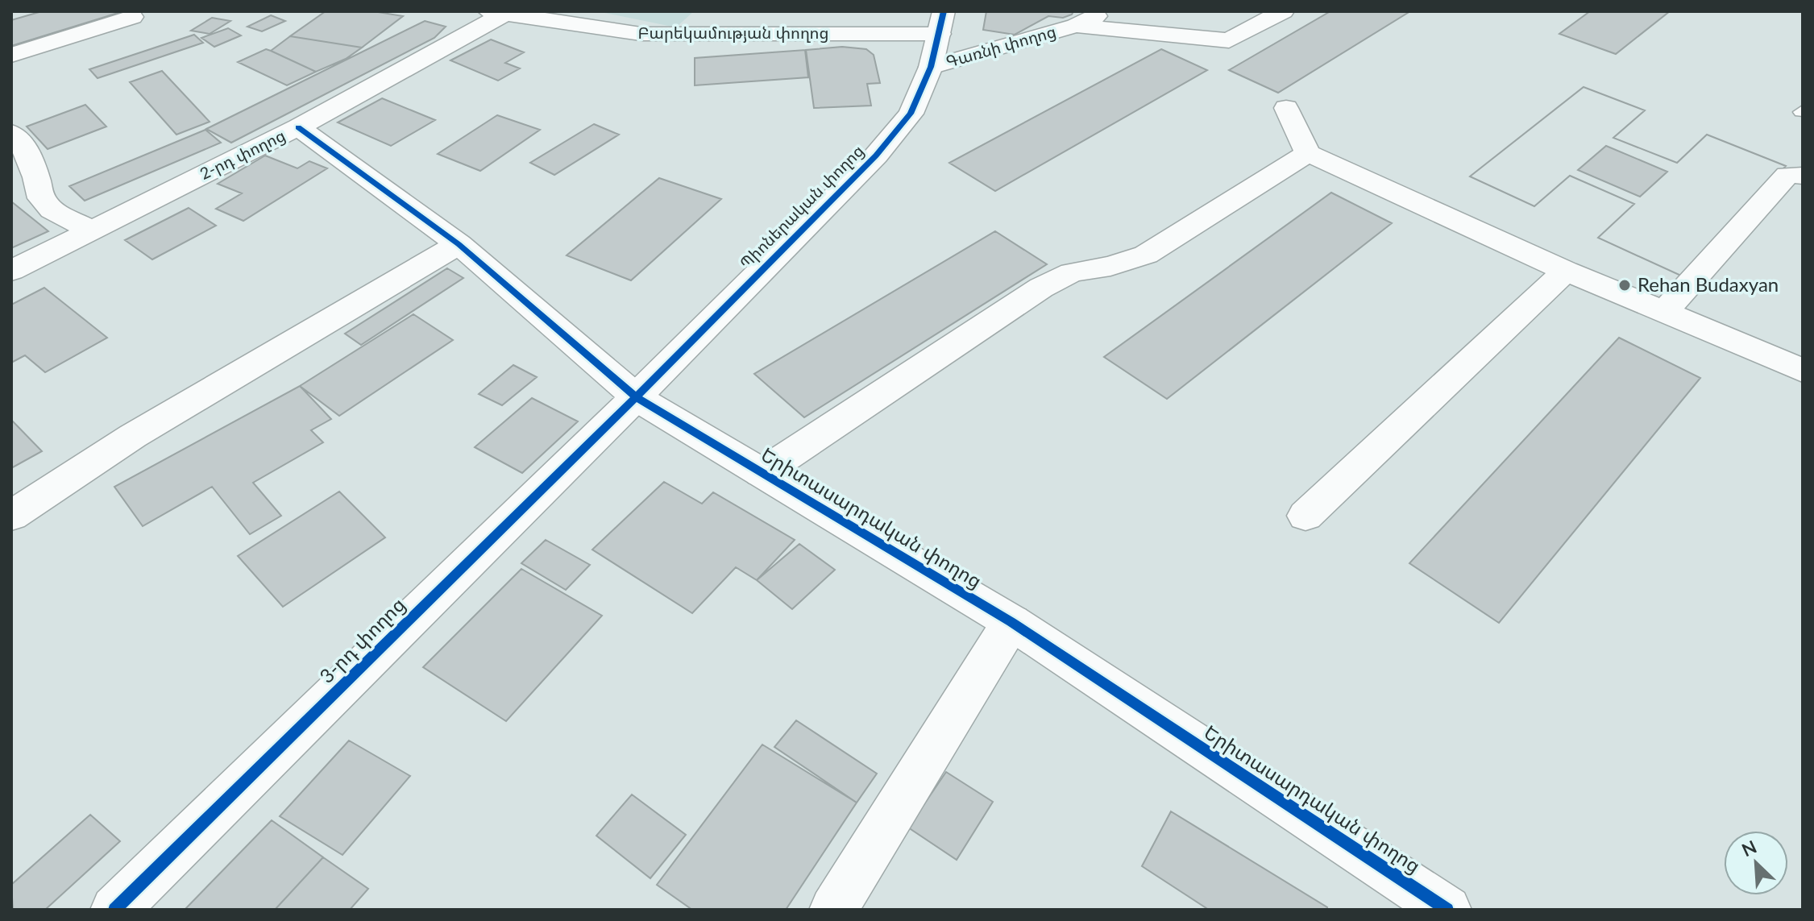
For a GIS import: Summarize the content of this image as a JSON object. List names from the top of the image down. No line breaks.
{"streets":{"street":["Բարեկամության փողոց","Գառնի փողոց","2-րդ փողոց","Պիոներական փողոց","Երիտասարդական փողոց","3-րդ փողոց"]},"crossings":[["Բարեկամության փողոց","2-րդ փողոց"],["Բարեկամության փողոց","Պիոներական փողոց"],["Գառնի փողոց","Պիոներական փողոց"],["2-րդ փողոց","Երիտասարդական փողոց"],["Պիոներական փողոց","Երիտասարդական փողոց"],["Պիոներական փողոց","3-րդ փողոց"],["Երիտասարդական փողոց","3-րդ փողոց"]],"places":["Rehan Budaxyan"],"north":"top left"}
